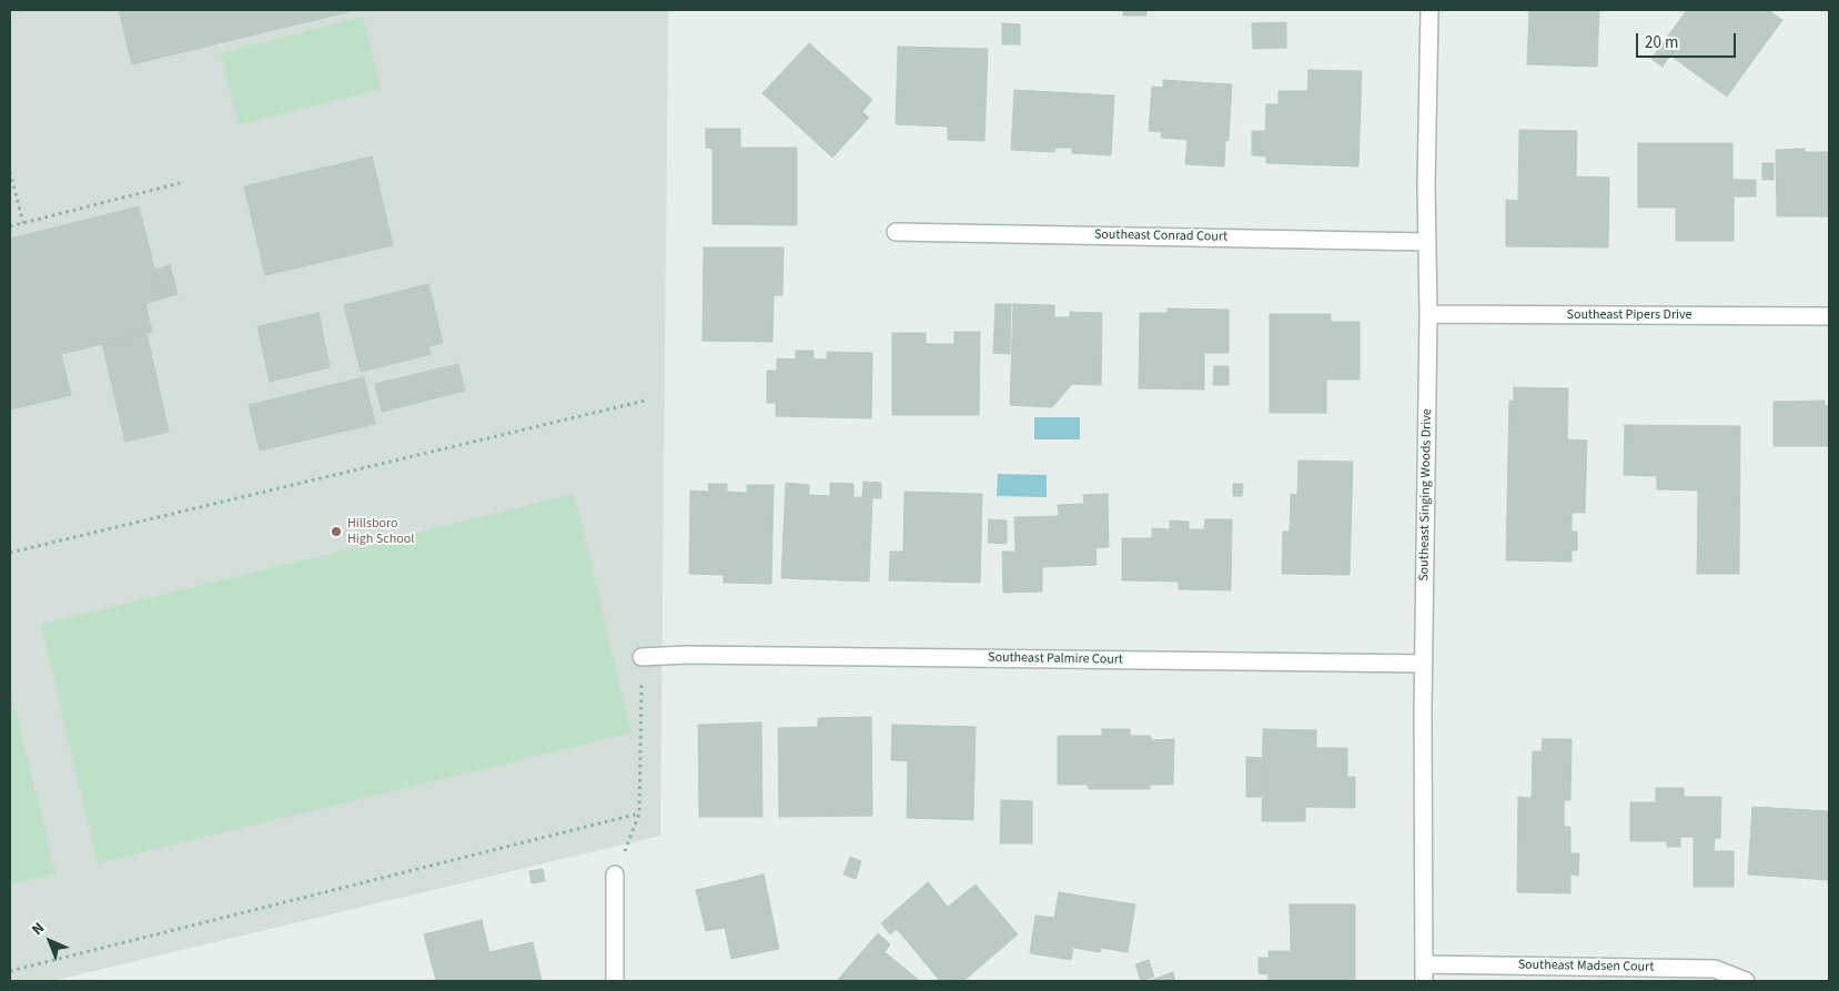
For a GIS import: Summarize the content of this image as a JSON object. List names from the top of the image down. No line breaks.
{"streets":{"street":["Southeast Conrad Court","Southeast Pipers Drive","Southeast Singing Woods Drive","Southeast Palmire Court","Southeast Madsen Court"]},"crossings":[["Southeast Conrad Court","Southeast Singing Woods Drive"],["Southeast Pipers Drive","Southeast Singing Woods Drive"],["Southeast Singing Woods Drive","Southeast Palmire Court"],["Southeast Singing Woods Drive","Southeast Madsen Court"]],"places":["Hillsboro High School"],"scale_bar":"20 m","north":"top left"}
